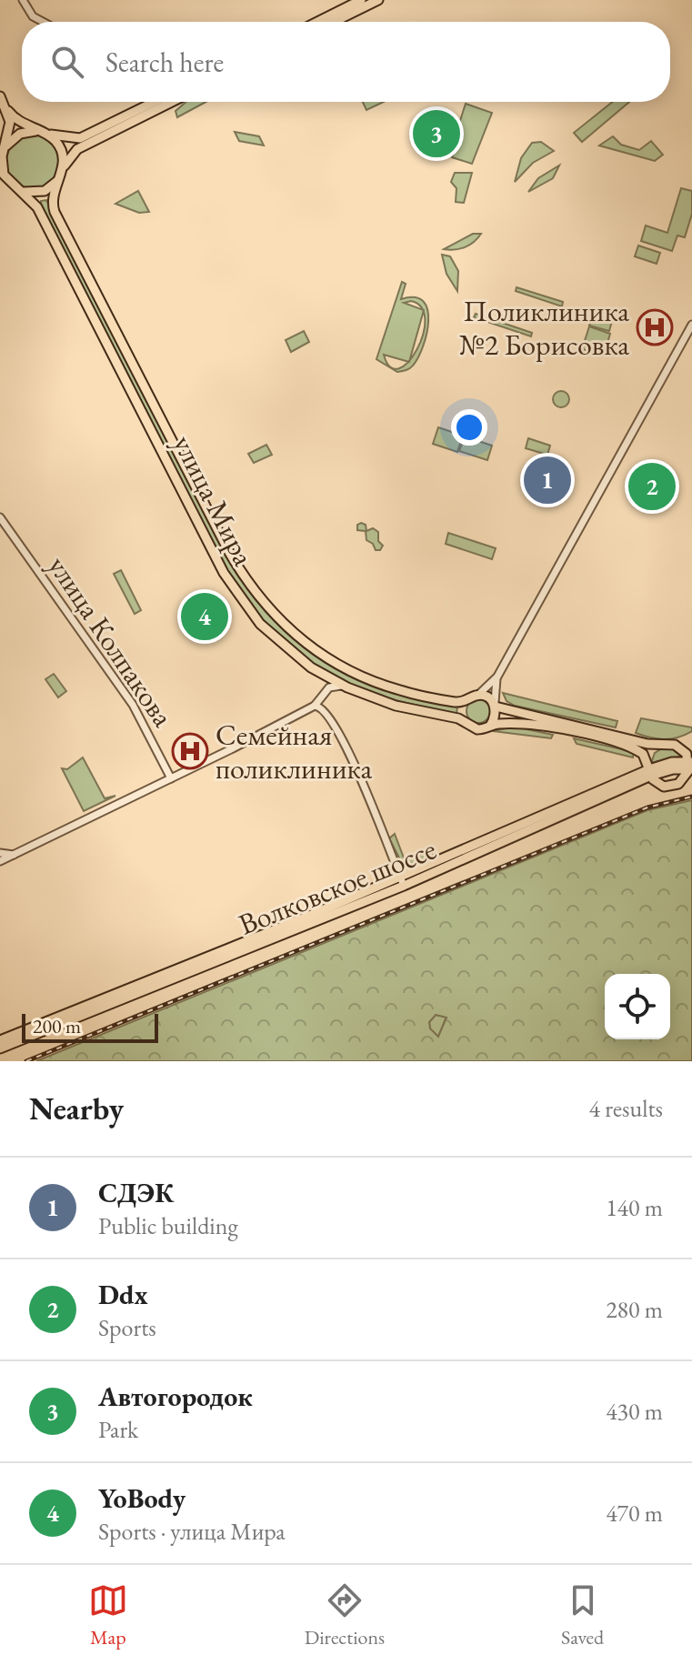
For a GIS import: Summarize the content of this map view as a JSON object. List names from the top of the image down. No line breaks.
{"streets":{"main road":["улица Мира","Волковское шоссе"],"street":["улица Колпакова"]},"places":{"hospital":["Поликлиника №2 Борисовка","Семейная поликлиника"]},"scale_bar":"200 m","page":{"search":"Search here","pins":["3","1","2","4"],"scale":"200 m","heading":["Nearby","4 results"],"list":[{"mark":"1","name":"СДЭК","note":"Public building","value":"140 m"},{"mark":"2","name":"Ddx","note":"Sports","value":"280 m"},{"mark":"3","name":"Автогородок","note":"Park","value":"430 m"},{"mark":"4","name":"YoBody","note":"Sports · улица Мира","value":"470 m"}],"nav":["Map","Directions","Saved"]}}
